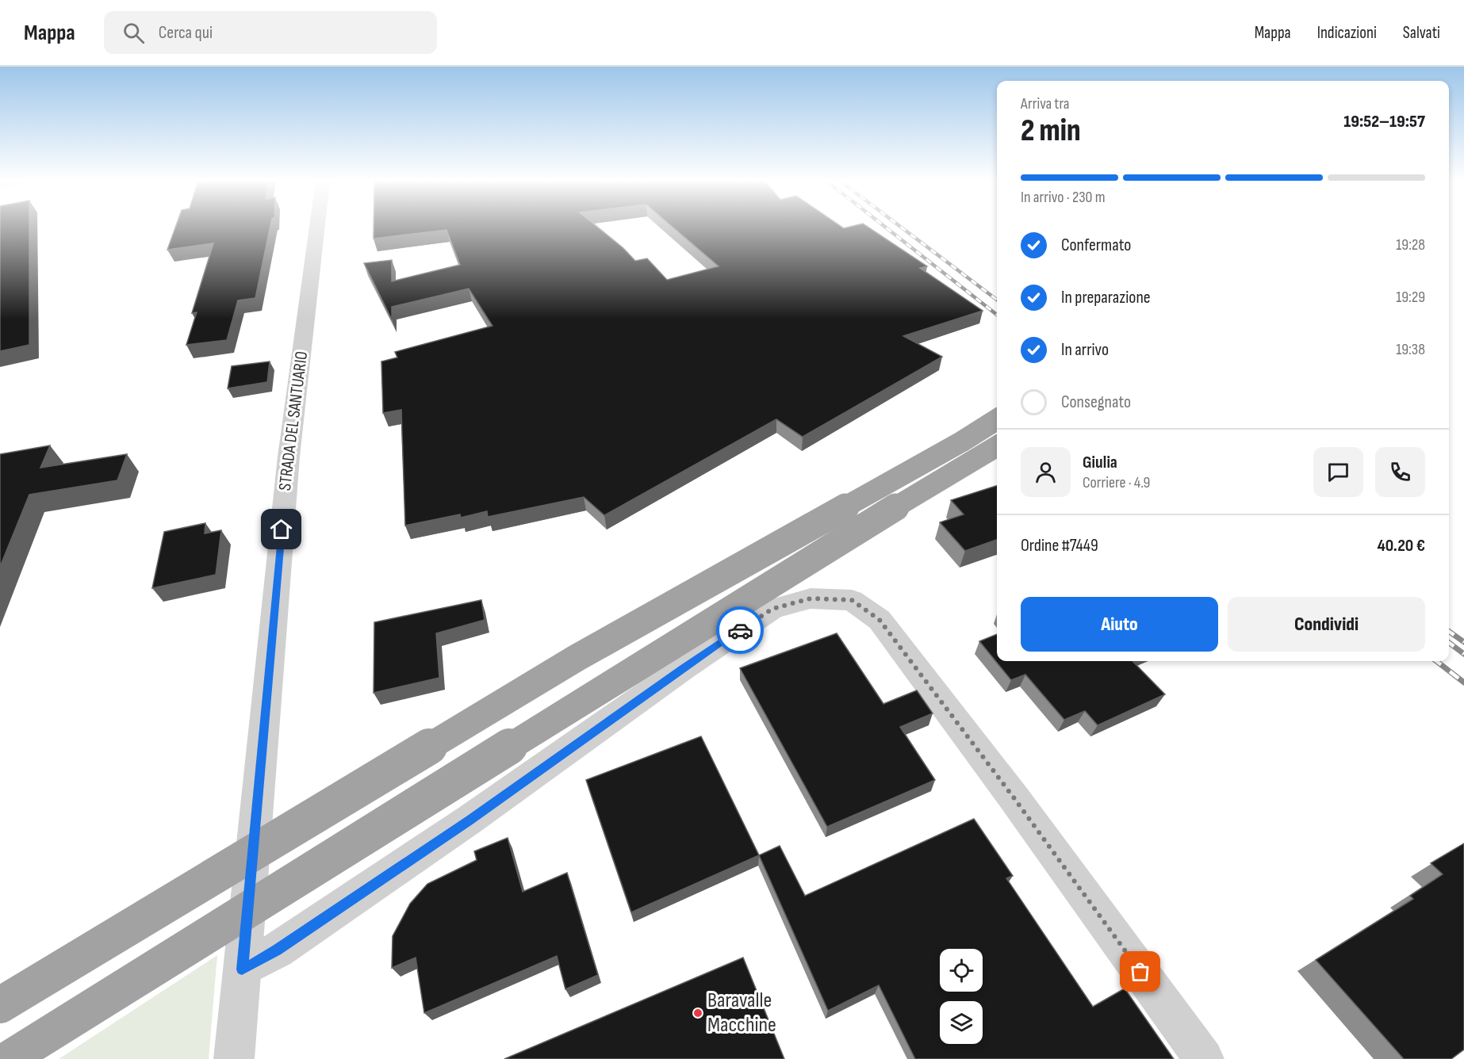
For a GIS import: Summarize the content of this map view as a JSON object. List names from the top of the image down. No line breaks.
{"streets":{"street":["STRADA DEL SANTUARIO"]},"places":["Baravalle Macchine"],"page":{"header":"Mappa","search":"Cerca qui","nav":["Mappa","Indicazioni","Salvati"],"heading":["2 min","Arriva tra","19:52–19:57"],"panel":["Giulia","Corriere · 4.9","Ordine #7449","40.20 €"],"bar":"In arrivo · 230 m","list":[["Confermato","19:28"],["In preparazione","19:29"],["In arrivo","19:38"],"Consegnato"],"buttons":["Aiuto","Condividi"]}}
